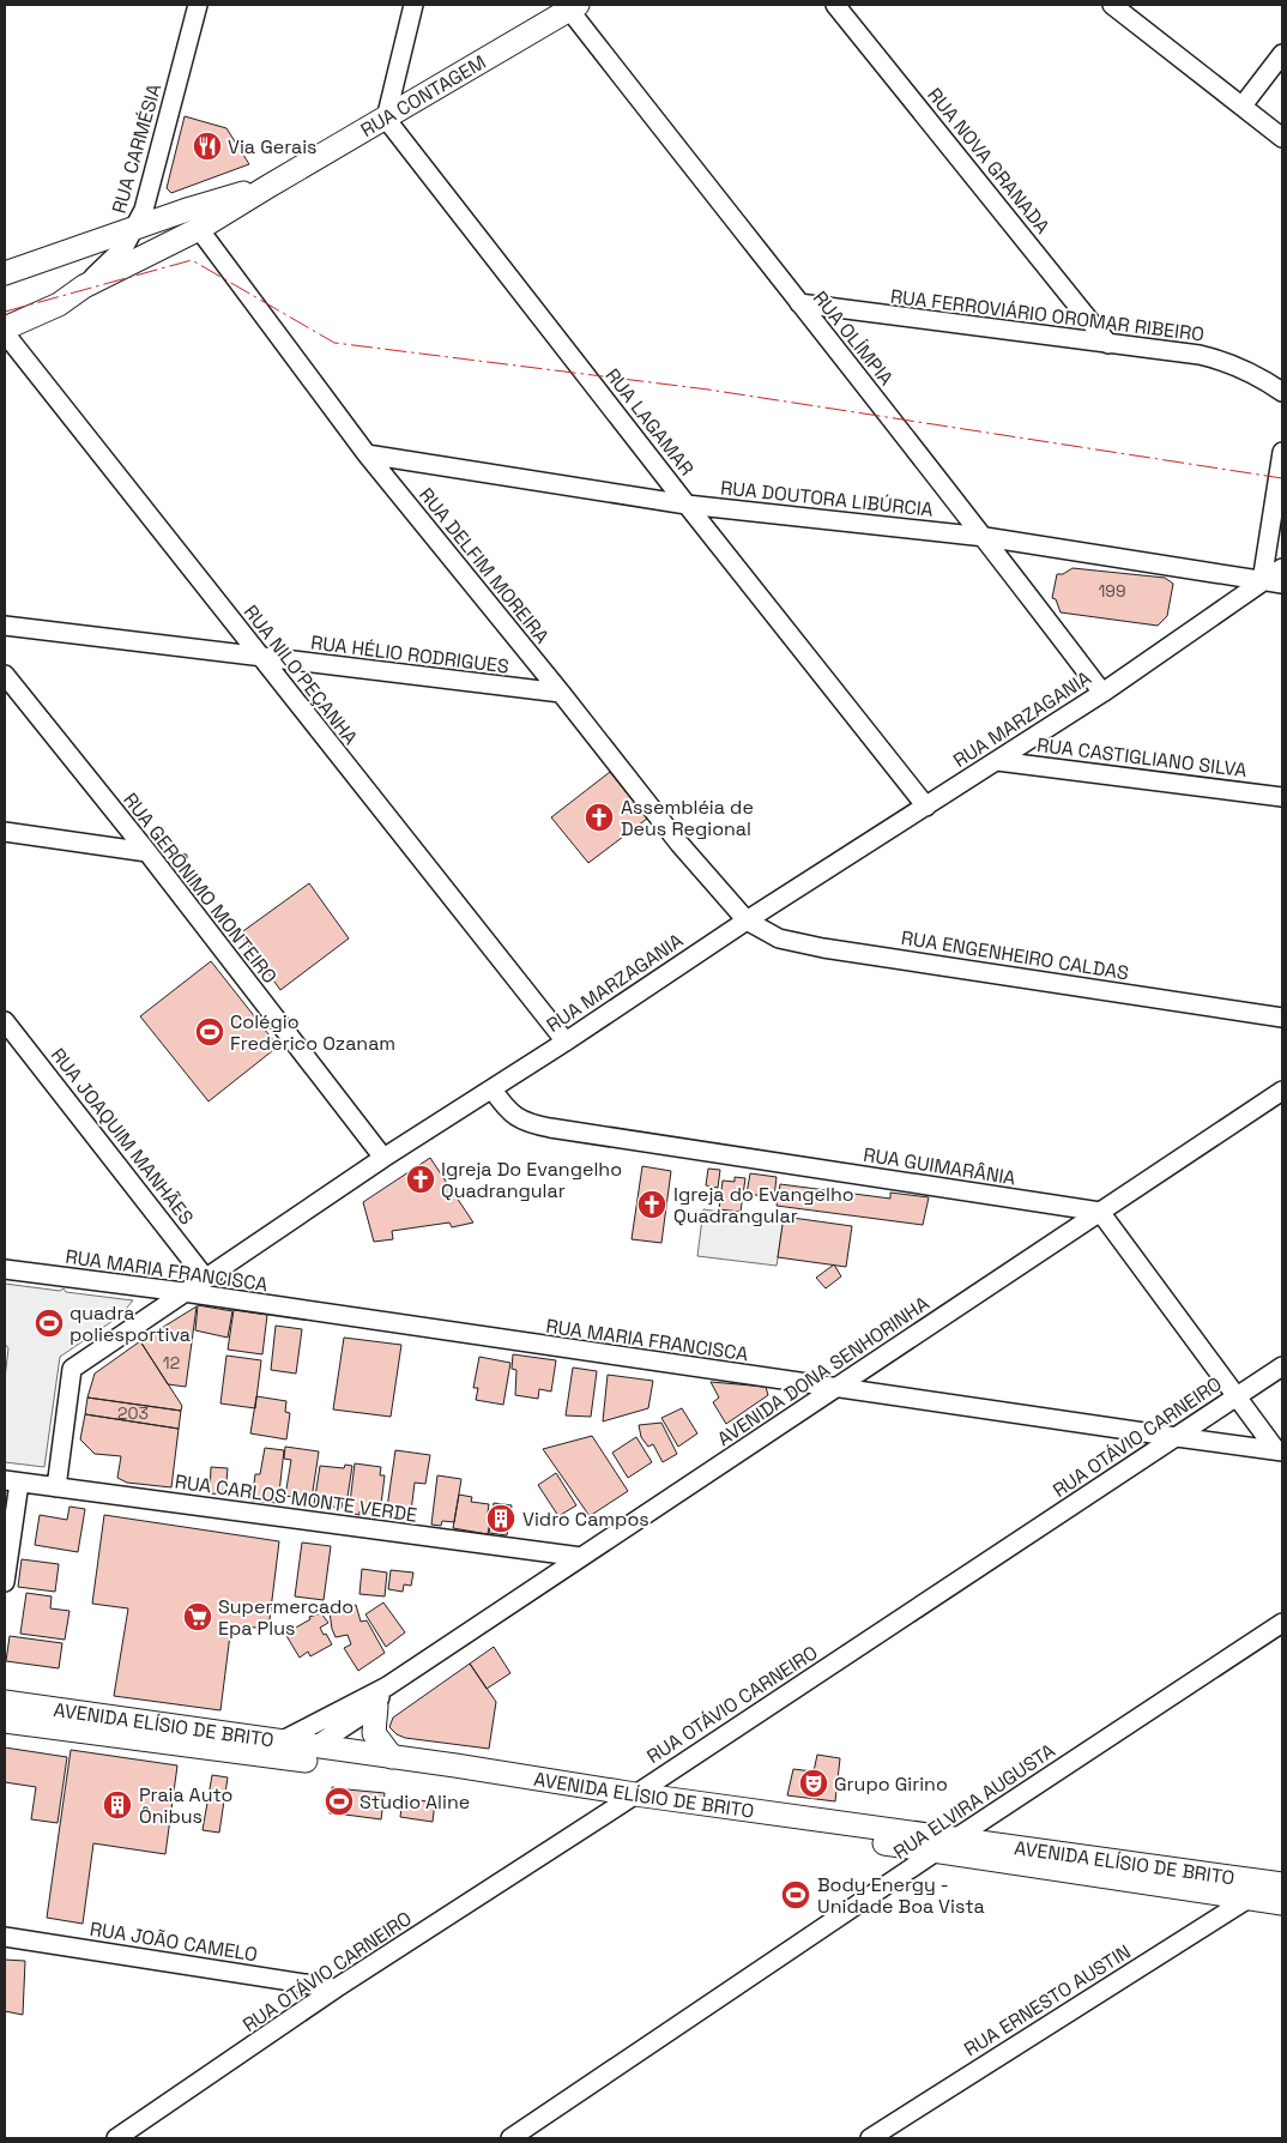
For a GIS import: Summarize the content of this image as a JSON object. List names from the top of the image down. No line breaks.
{"streets":{"street":["RUA CONTAGEM","RUA CARMÉSIA","RUA NOVA GRANADA","RUA FERROVIÁRIO OROMAR RIBEIRO","RUA OLÍMPIA","RUA LAGAMAR","RUA DOUTORA LIBÚRCIA","RUA DELFIM MOREIRA","RUA HÉLIO RODRIGUES","RUA NILO PEÇANHA","RUA MARZAGANIA","RUA CASTIGLIANO SILVA","RUA GERÔNIMO MONTEIRO","RUA ENGENHEIRO CALDAS","RUA JOAQUIM MANHÃES","RUA GUIMARÂNIA","RUA MARIA FRANCISCA","AVENIDA DONA SENHORINHA","RUA OTÁVIO CARNEIRO","RUA CARLOS MONTE VERDE","AVENIDA ELÍSIO DE BRITO","RUA ELVIRA AUGUSTA","RUA JOÃO CAMELO","RUA ERNESTO AUSTIN"]},"crossings":[["RUA CONTAGEM","RUA CARMÉSIA"],["RUA CONTAGEM","RUA OLÍMPIA"],["RUA CONTAGEM","RUA LAGAMAR"],["RUA CONTAGEM","RUA DELFIM MOREIRA"],["RUA NOVA GRANADA","RUA FERROVIÁRIO OROMAR RIBEIRO"],["RUA FERROVIÁRIO OROMAR RIBEIRO","RUA OLÍMPIA"],["RUA OLÍMPIA","RUA DOUTORA LIBÚRCIA"],["RUA OLÍMPIA","RUA MARZAGANIA"],["RUA LAGAMAR","RUA DOUTORA LIBÚRCIA"],["RUA LAGAMAR","RUA MARZAGANIA"],["RUA DOUTORA LIBÚRCIA","RUA DELFIM MOREIRA"],["RUA DOUTORA LIBÚRCIA","RUA MARZAGANIA"],["RUA DELFIM MOREIRA","RUA HÉLIO RODRIGUES"],["RUA DELFIM MOREIRA","RUA MARZAGANIA"],["RUA DELFIM MOREIRA","RUA ENGENHEIRO CALDAS"],["RUA HÉLIO RODRIGUES","RUA NILO PEÇANHA"],["RUA NILO PEÇANHA","RUA MARZAGANIA"],["RUA MARZAGANIA","RUA CASTIGLIANO SILVA"],["RUA MARZAGANIA","RUA GERÔNIMO MONTEIRO"],["RUA MARZAGANIA","RUA ENGENHEIRO CALDAS"],["RUA MARZAGANIA","RUA JOAQUIM MANHÃES"],["RUA MARZAGANIA","RUA GUIMARÂNIA"],["RUA MARZAGANIA","RUA MARIA FRANCISCA"],["RUA MARZAGANIA","RUA CARLOS MONTE VERDE"],["RUA GUIMARÂNIA","AVENIDA DONA SENHORINHA"],["RUA MARIA FRANCISCA","AVENIDA DONA SENHORINHA"],["RUA MARIA FRANCISCA","RUA OTÁVIO CARNEIRO"],["AVENIDA DONA SENHORINHA","RUA CARLOS MONTE VERDE"],["AVENIDA DONA SENHORINHA","AVENIDA ELÍSIO DE BRITO"],["RUA OTÁVIO CARNEIRO","AVENIDA ELÍSIO DE BRITO"],["RUA OTÁVIO CARNEIRO","RUA JOÃO CAMELO"],["AVENIDA ELÍSIO DE BRITO","RUA ELVIRA AUGUSTA"],["AVENIDA ELÍSIO DE BRITO","RUA ERNESTO AUSTIN"]],"places":{"restaurant":["Via Gerais"],"church":["Assembléia de Deus Regional","Igreja Do Evangelho Quadrangular","Igreja do Evangelho Quadrangular"],"sports":["Colégio Frederico Ozanam","quadra poliesportiva","Studio Aline","Body Energy - Unidade Boa Vista"],"building":["Vidro Campos","Praia Auto Ônibus"],"supermarket":["Supermercado Epa Plus"],"theatre":["Grupo Girino"]},"house_numbers":["199","12","203"]}
